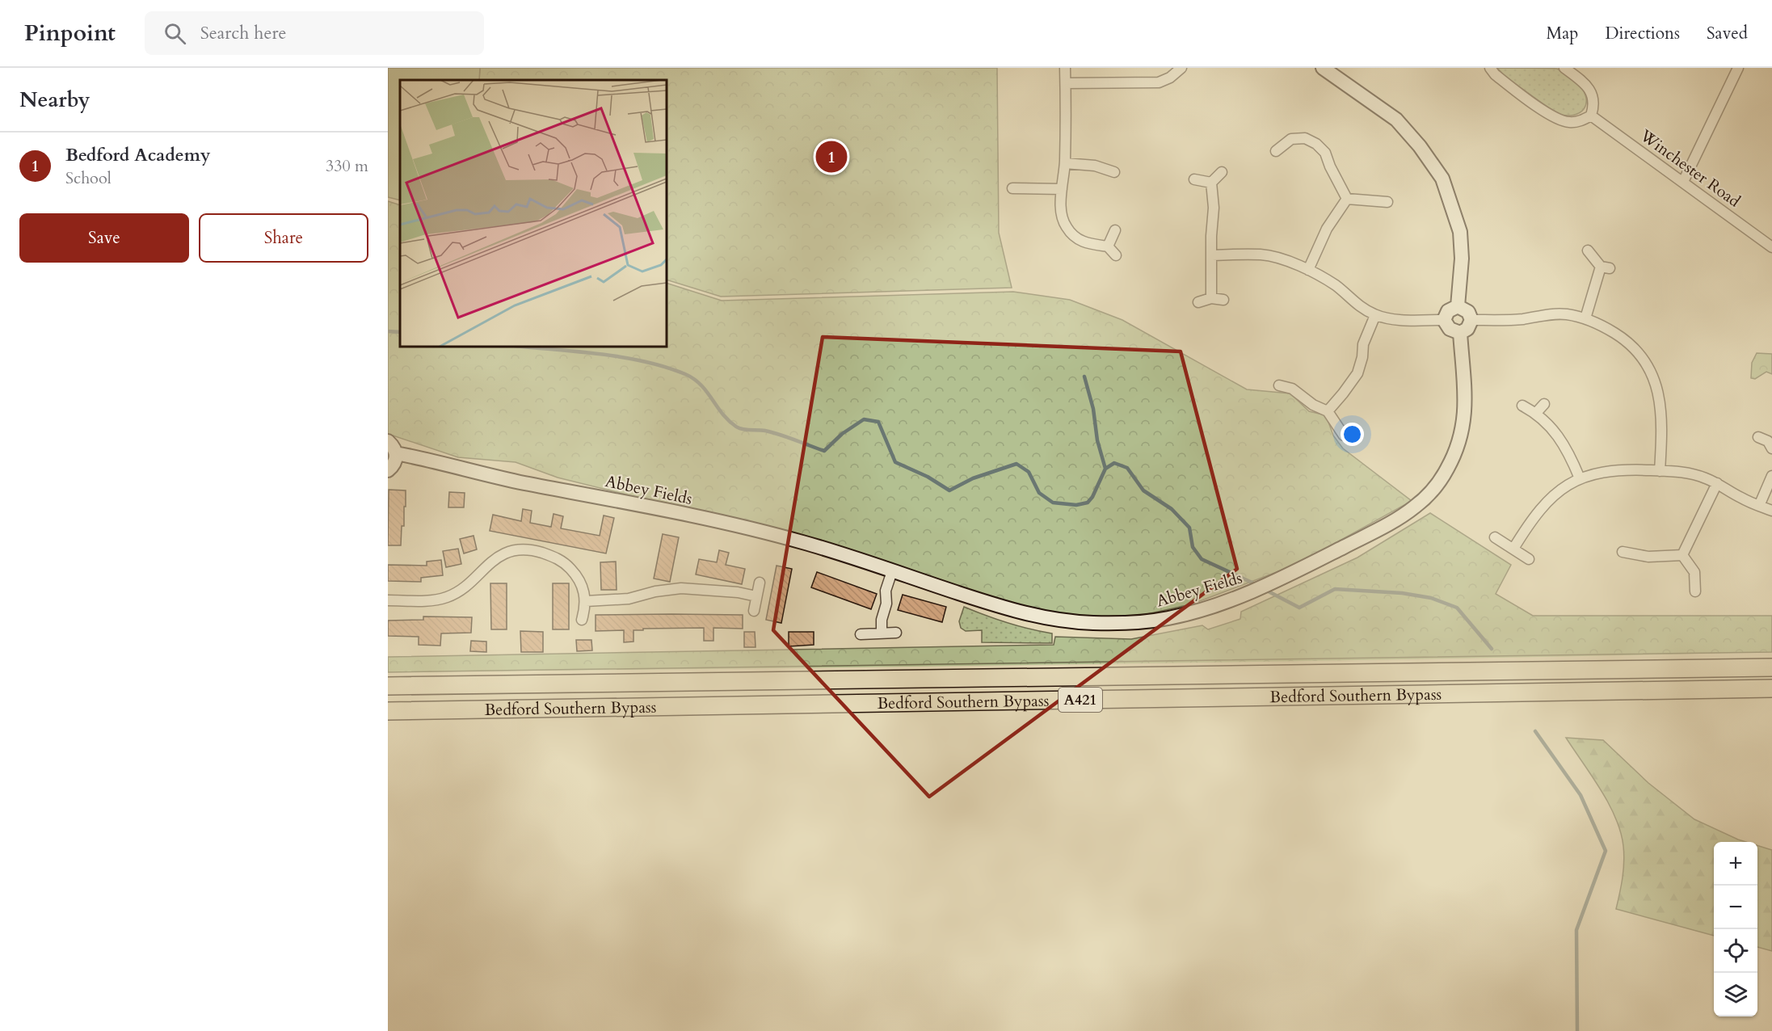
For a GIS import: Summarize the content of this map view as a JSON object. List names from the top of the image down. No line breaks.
{"streets":{"highway":["Bedford Southern Bypass","A421"],"street":["Winchester Road","Abbey Fields"]},"page":{"header":"Pinpoint","search":"Search here","nav":["Map","Directions","Saved"],"heading":"Nearby","list":[{"mark":"1","name":"Bedford Academy","note":"School","value":"330 m"}],"pins":"1","buttons":["Save","Share"],"map_buttons":["+","−"]}}
